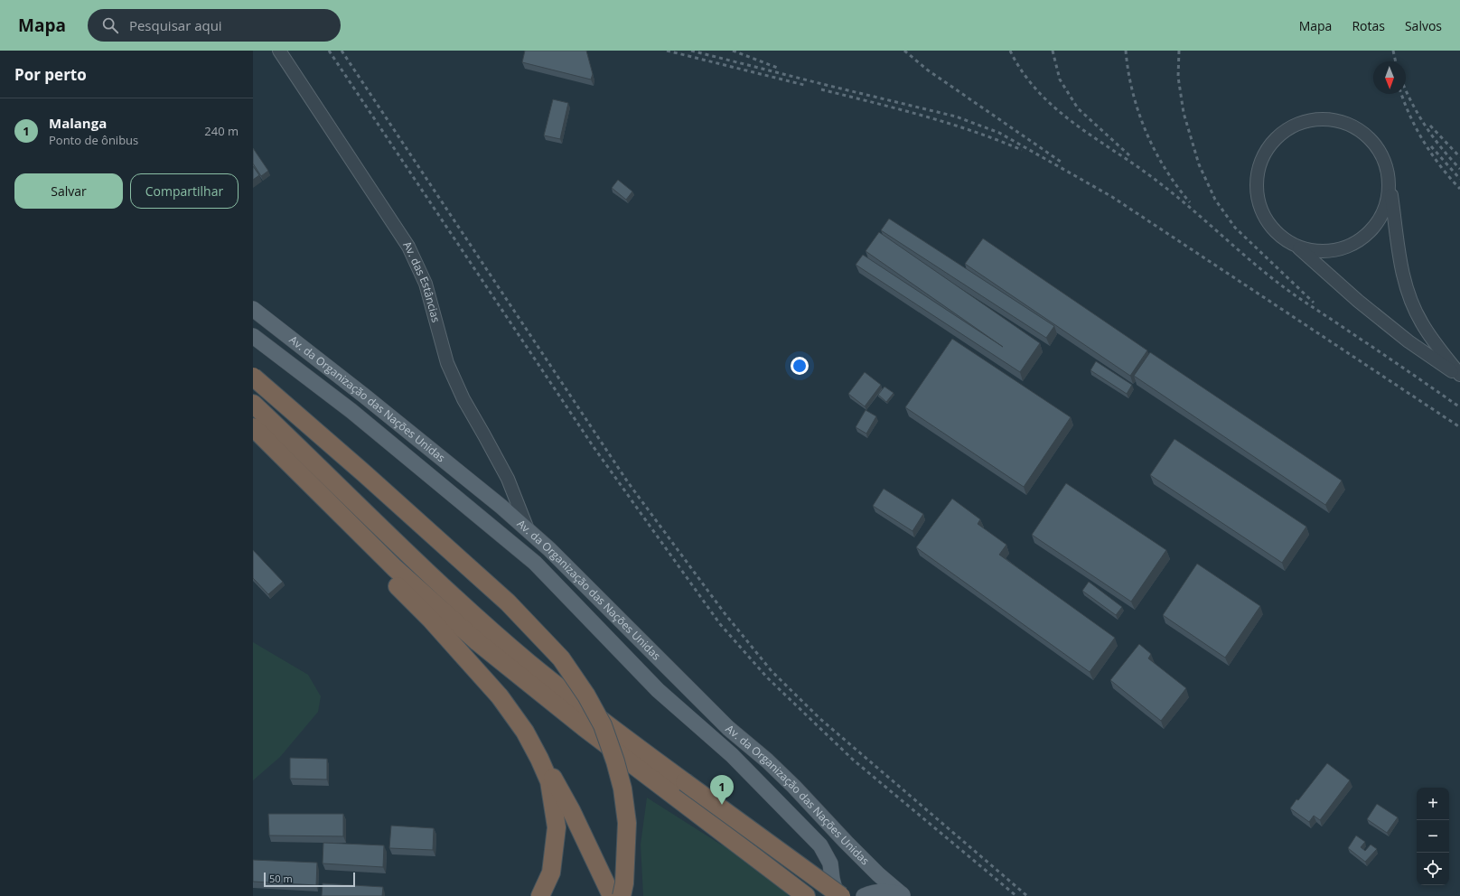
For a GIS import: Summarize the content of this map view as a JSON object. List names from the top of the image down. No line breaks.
{"streets":{"main road":["Av. da Organização das Nações Unidas"],"street":["Av. das Estâncias"]},"crossings":[["Av. das Estâncias","Av. da Organização das Nações Unidas"]],"scale_bar":"50 m","north":"bottom","page":{"header":"Mapa","search":"Pesquisar aqui","nav":["Mapa","Rotas","Salvos"],"heading":"Por perto","list":[{"mark":"1","name":"Malanga","note":"Ponto de ônibus","value":"240 m"}],"buttons":["Salvar","Compartilhar"],"pins":"1","map_buttons":["+","−"],"scale":"50 m"}}
